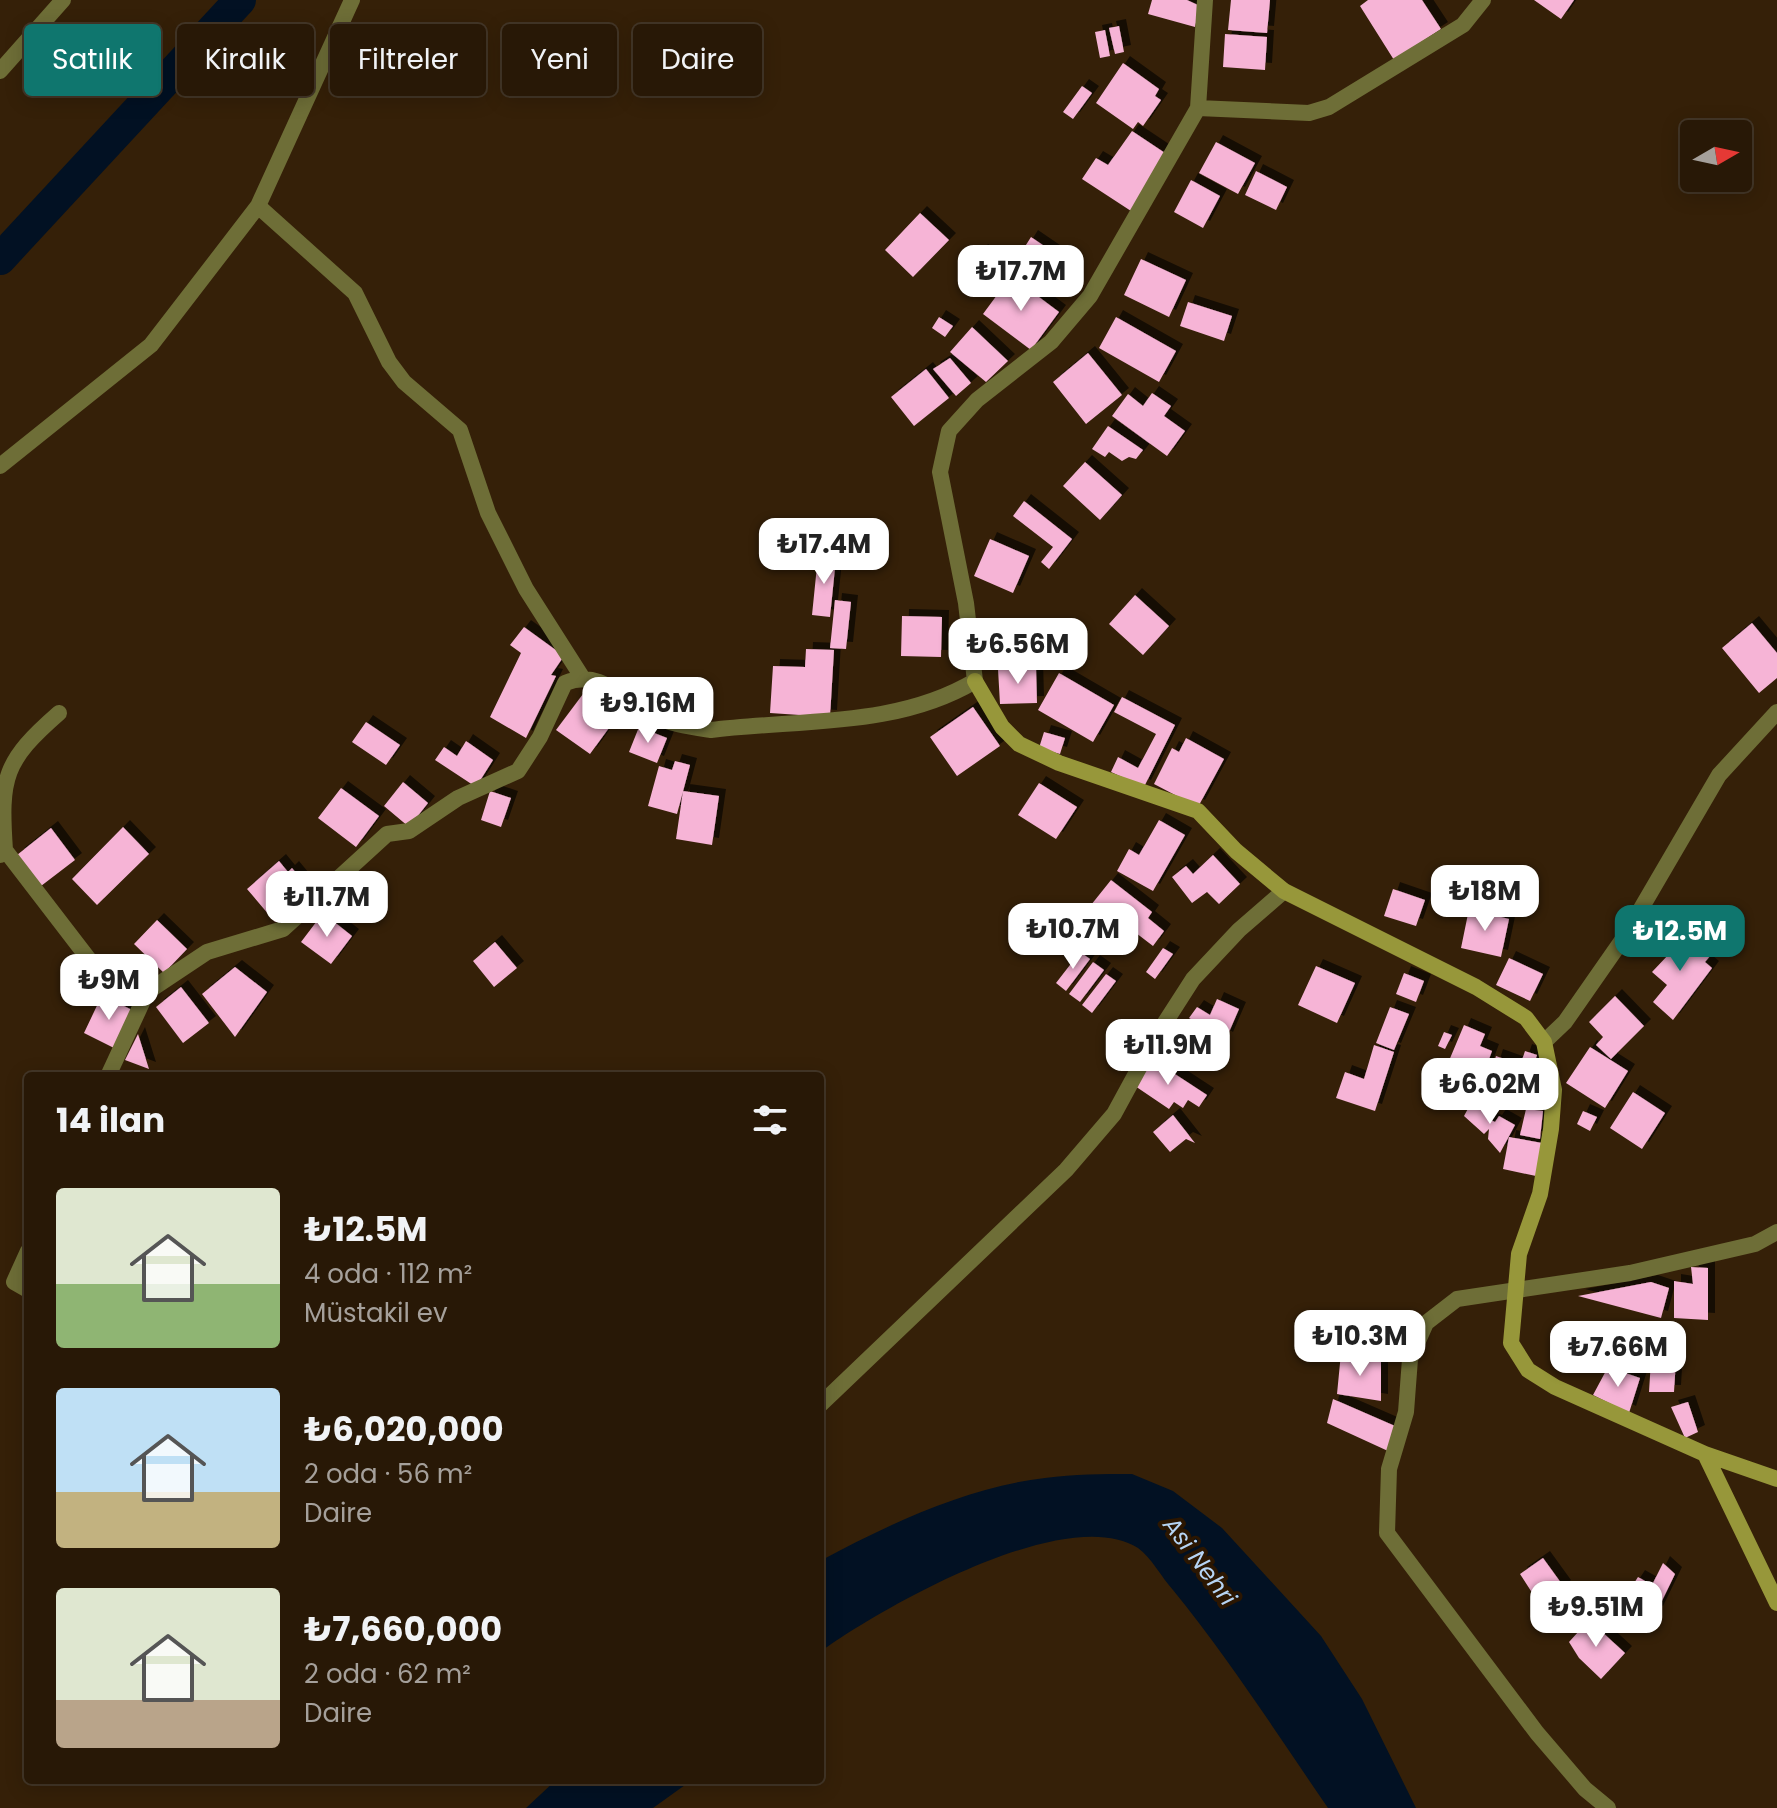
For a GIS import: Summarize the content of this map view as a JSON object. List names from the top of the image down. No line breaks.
{"water":["Asi Nehri"],"north":"right","page":{"chip":["Satılık","Kiralık","Filtreler","Yeni","Daire"],"price":["₺17.7M","₺17.4M","₺6.56M","₺9.16M","₺18M","₺11.7M","₺10.7M","₺12.5M","₺9M","₺11.9M","₺6.02M","₺10.3M","₺7.66M","₺9.51M"],"heading":"14 ilan","list":[{"name":"₺12.5M","note":"4 oda · 112 m² · Müstakil ev"},{"name":"₺6,020,000","note":"2 oda · 56 m² · Daire"},{"name":"₺7,660,000","note":"2 oda · 62 m² · Daire"}]}}
